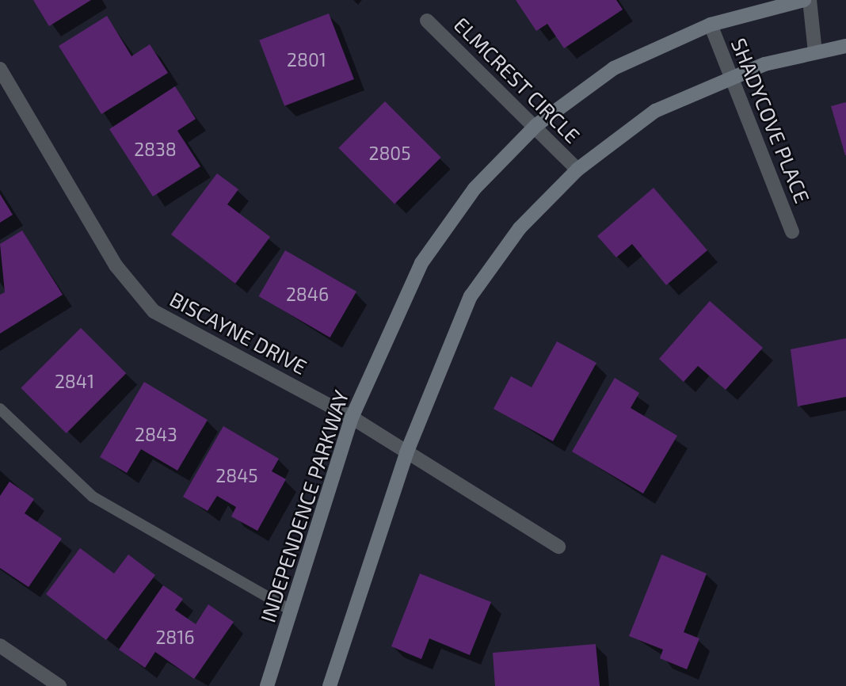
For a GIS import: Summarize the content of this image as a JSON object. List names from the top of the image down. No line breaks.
{"streets":{"main road":["INDEPENDENCE PARKWAY"],"street":["ELMCREST CIRCLE","SHADYCOVE PLACE","BISCAYNE DRIVE"]},"crossings":[["ELMCREST CIRCLE","INDEPENDENCE PARKWAY"],["SHADYCOVE PLACE","INDEPENDENCE PARKWAY"],["BISCAYNE DRIVE","INDEPENDENCE PARKWAY"]],"house_numbers":["2801","2838","2805","2846","2841","2843","2845","2816"]}
